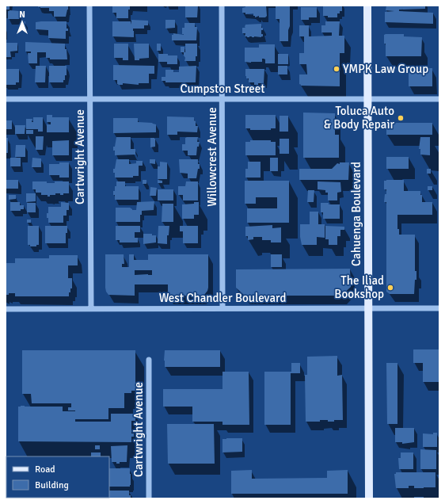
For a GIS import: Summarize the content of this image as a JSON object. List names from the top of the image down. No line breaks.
{"streets":{"main road":["Cahuenga Boulevard"],"street":["Cumpston Street","Cartwright Avenue","Willowcrest Avenue","West Chandler Boulevard"]},"crossings":[["Cumpston Street","Cartwright Avenue"],["Cumpston Street","Willowcrest Avenue"],["Cumpston Street","Cahuenga Boulevard"],["Cartwright Avenue","West Chandler Boulevard"],["Willowcrest Avenue","West Chandler Boulevard"],["Cahuenga Boulevard","West Chandler Boulevard"]],"places":["YMPK Law Group","Toluca Auto & Body Repair","The Iliad Bookshop"],"legend":["Road","Building"],"north":"top"}
